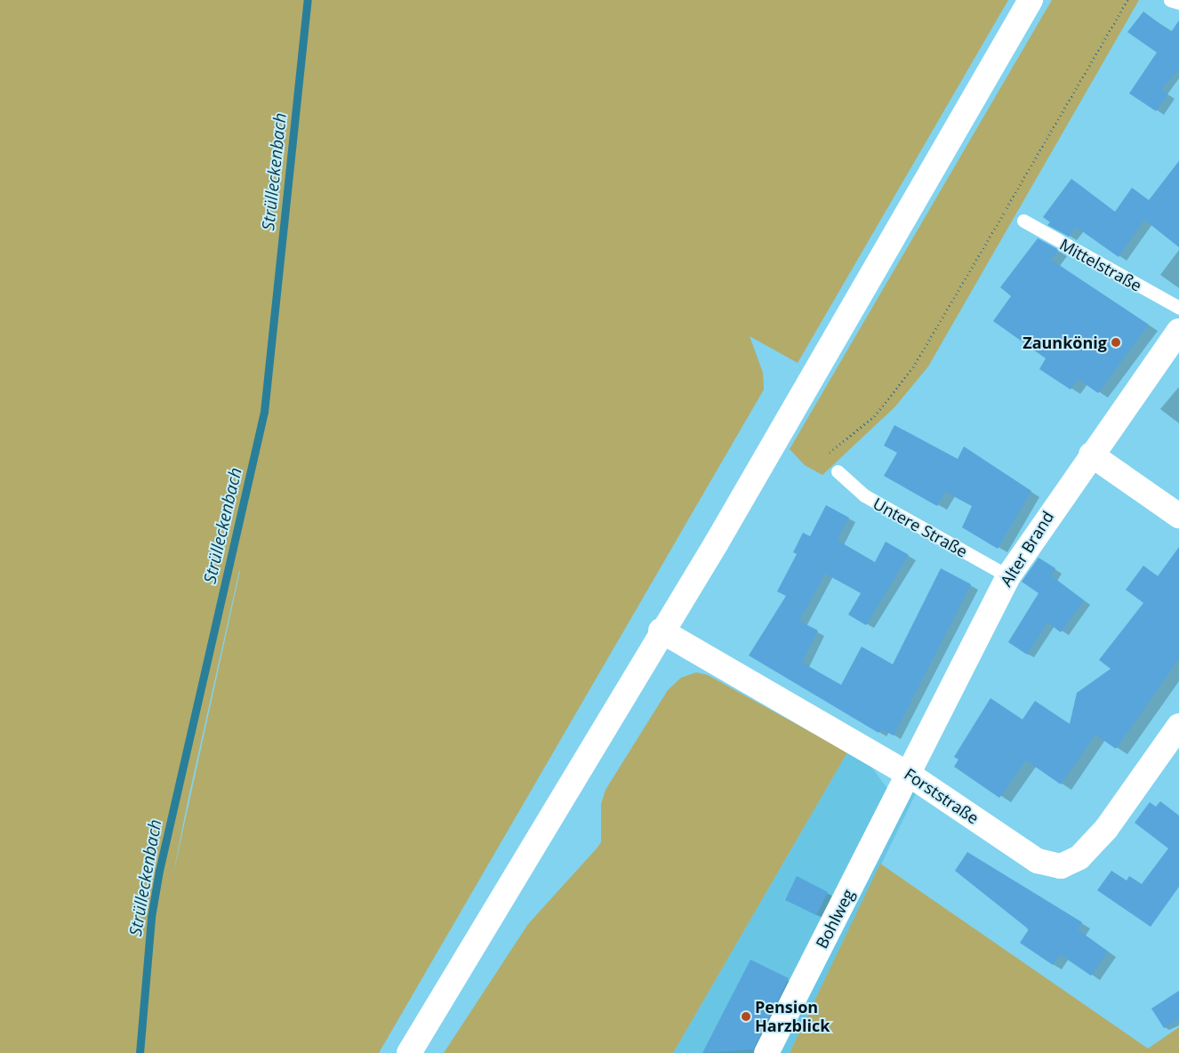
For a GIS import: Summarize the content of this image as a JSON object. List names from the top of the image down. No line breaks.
{"streets":{"street":["Alter Brand","Forststraße","Bohlweg"],"lane":["Mittelstraße","Untere Straße"]},"crossings":[["Untere Straße","Alter Brand"],["Alter Brand","Forststraße"],["Alter Brand","Bohlweg"],["Forststraße","Bohlweg"]],"water":["Strülleckenbach"],"places":["Zaunkönig","Pension Harzblick"]}
